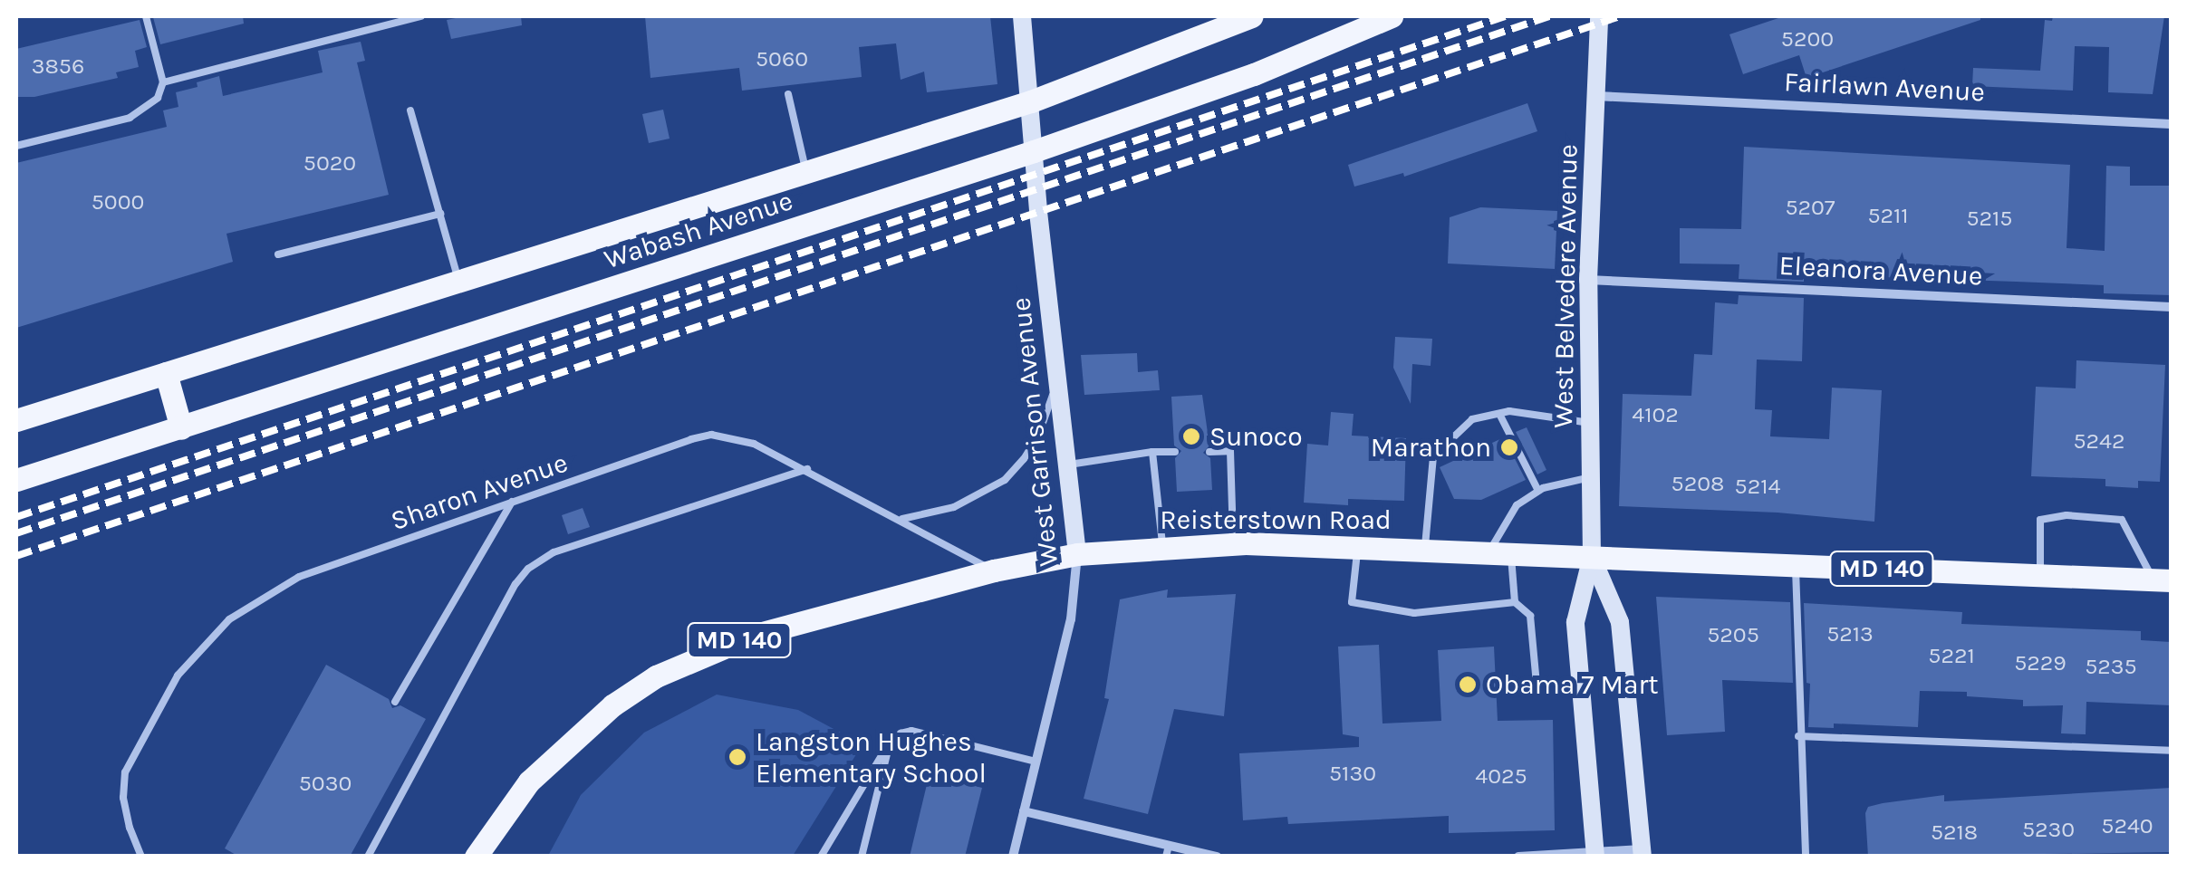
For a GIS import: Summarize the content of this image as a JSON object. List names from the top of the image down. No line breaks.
{"streets":{"main road":["Wabash Avenue","West Belvedere Avenue","West Garrison Avenue","Reisterstown Road","MD 140"],"street":["Fairlawn Avenue","Eleanora Avenue"],"lane":["Sharon Avenue"]},"crossings":[["Fairlawn Avenue","West Belvedere Avenue"],["Wabash Avenue","West Garrison Avenue"],["Eleanora Avenue","West Belvedere Avenue"],["West Belvedere Avenue","Reisterstown Road"],["West Garrison Avenue","Reisterstown Road"],["Sharon Avenue","Reisterstown Road"]],"places":["Sunoco","Marathon","Obama 7 Mart","Langston Hughes Elementary School"],"house_numbers":["5200","5060","3856","5020","5000","5207","5211","5215","4102","5242","5208","5214","5213","5205","5221","5229","5235","5130","4025","5030","5240","5230","5218"]}
